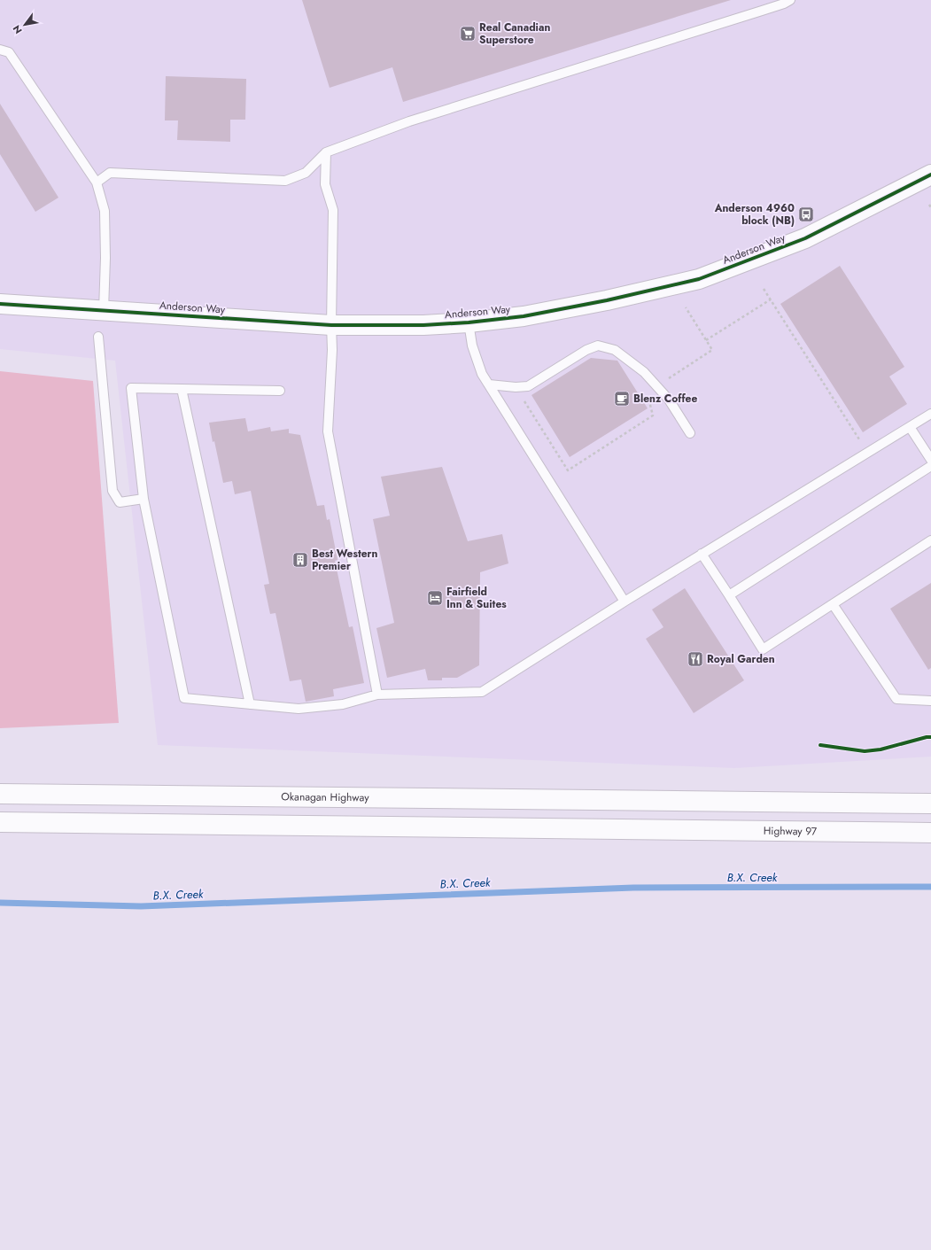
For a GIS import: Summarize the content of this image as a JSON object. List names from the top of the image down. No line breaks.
{"streets":{"main road":["Anderson Way","Okanagan Highway","Highway 97"]},"water":["B.X. Creek"],"places":{"supermarket":["Real Canadian Superstore"],"bus stop":["Anderson 4960 block (NB)"],"cafe":["Blenz Coffee"],"building":["Best Western Premier"],"hotel":["Fairfield Inn & Suites"],"restaurant":["Royal Garden"]},"north":"bottom left"}
